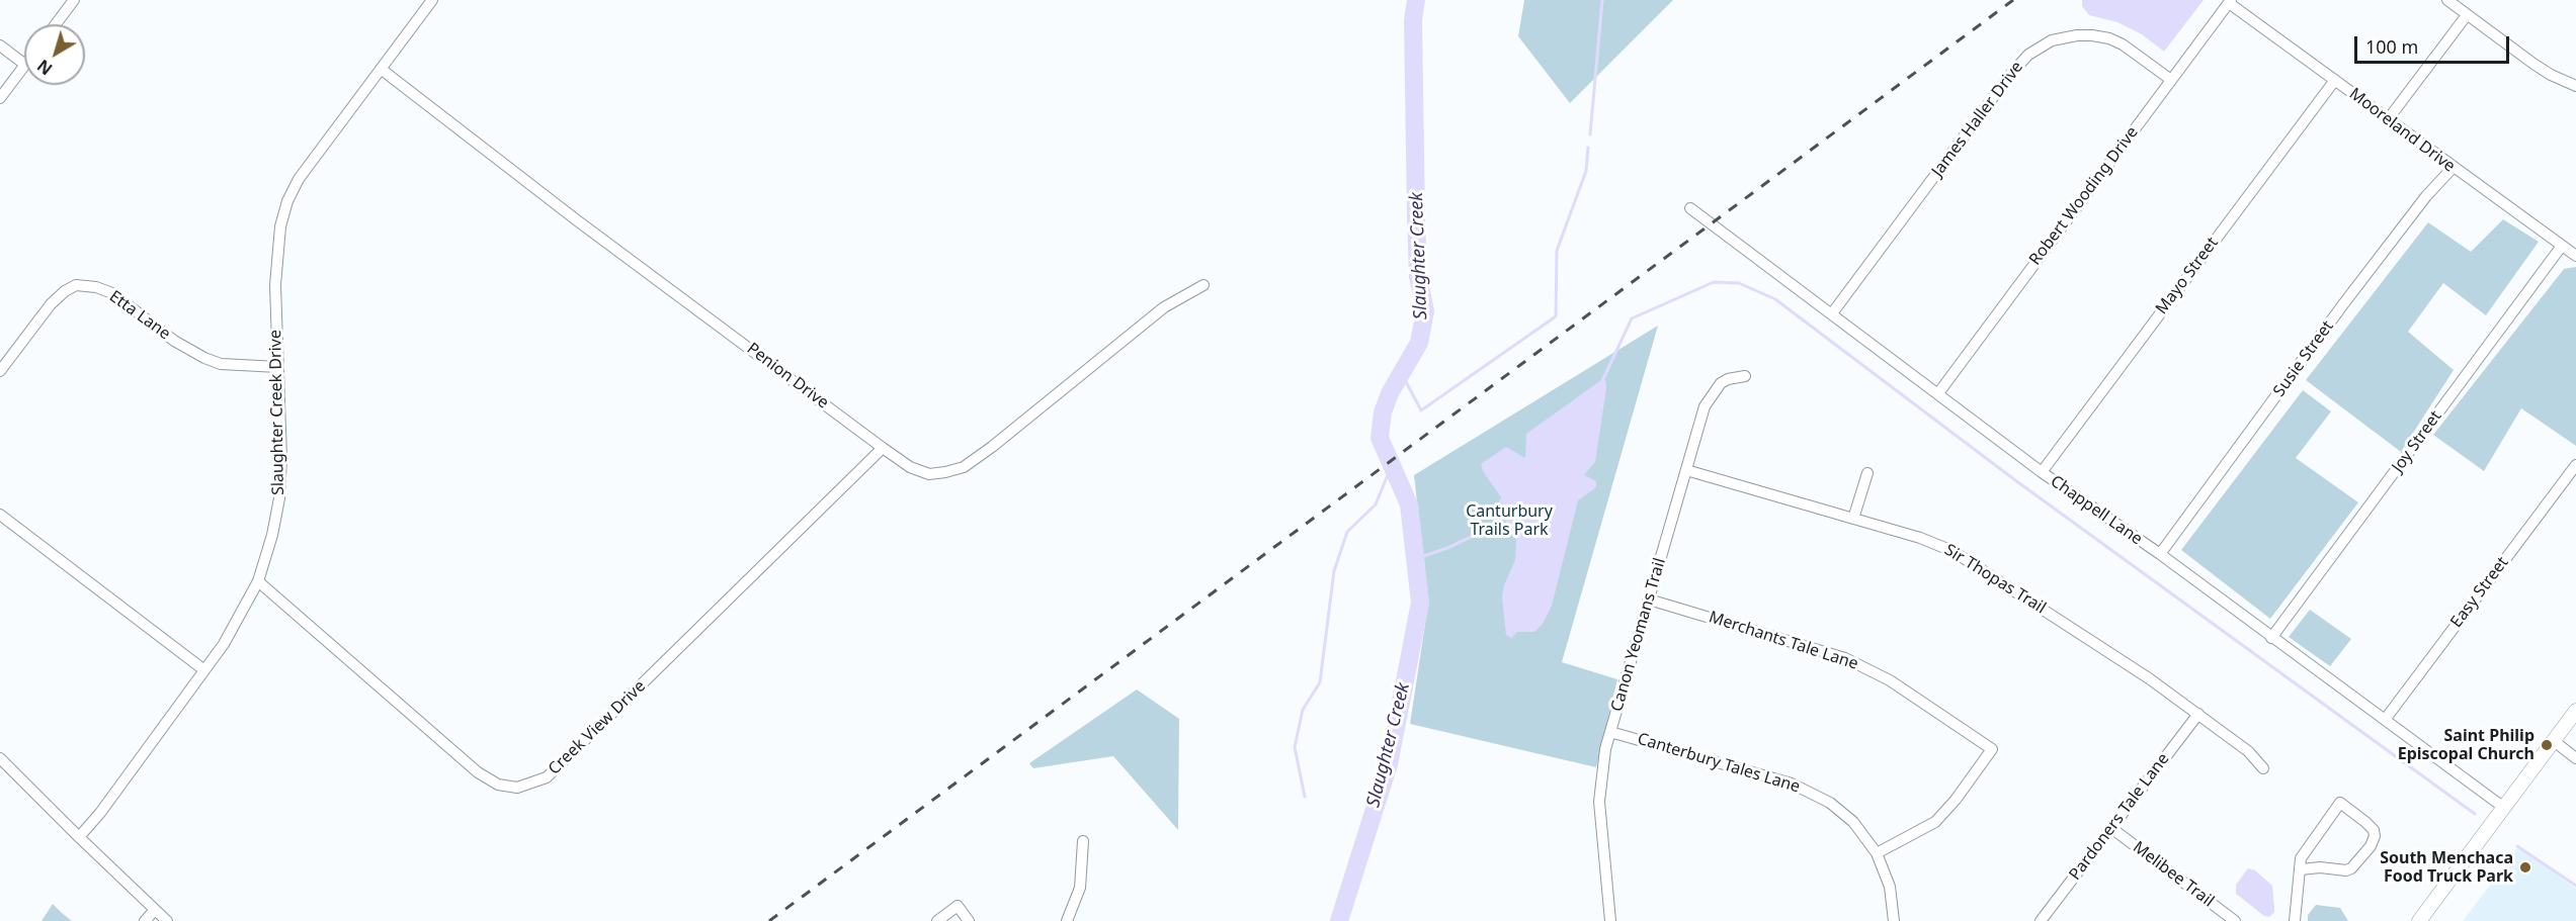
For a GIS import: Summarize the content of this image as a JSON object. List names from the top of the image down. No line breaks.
{"streets":{"street":["James Haller Drive","Mooreland Drive","Robert Wooding Drive","Mayo Street","Etta Lane","Susie Street","Penion Drive","Slaughter Creek Drive","Joy Street","Chappell Lane","Sir Thopas Trail","Easy Street","Canon Yeomans Trail","Merchants Tale Lane","Creek View Drive","Canterbury Tales Lane","Pardoners Tale Lane","Melibee Trail"]},"crossings":[["James Haller Drive","Robert Wooding Drive"],["James Haller Drive","Chappell Lane"],["Mooreland Drive","Robert Wooding Drive"],["Mooreland Drive","Mayo Street"],["Mooreland Drive","Susie Street"],["Mooreland Drive","Joy Street"],["Robert Wooding Drive","Chappell Lane"],["Mayo Street","Chappell Lane"],["Etta Lane","Slaughter Creek Drive"],["Susie Street","Chappell Lane"],["Penion Drive","Slaughter Creek Drive"],["Penion Drive","Creek View Drive"],["Slaughter Creek Drive","Creek View Drive"],["Joy Street","Chappell Lane"],["Chappell Lane","Easy Street"],["Sir Thopas Trail","Canon Yeomans Trail"],["Sir Thopas Trail","Pardoners Tale Lane"],["Canon Yeomans Trail","Merchants Tale Lane"],["Canon Yeomans Trail","Canterbury Tales Lane"],["Merchants Tale Lane","Canterbury Tales Lane"],["Pardoners Tale Lane","Melibee Trail"]],"water":["Slaughter Creek"],"parks":["Canturbury Trails Park"],"places":["Saint Philip Episcopal Church","South Menchaca Food Truck Park"],"scale_bar":"100 m","north":"bottom left"}
